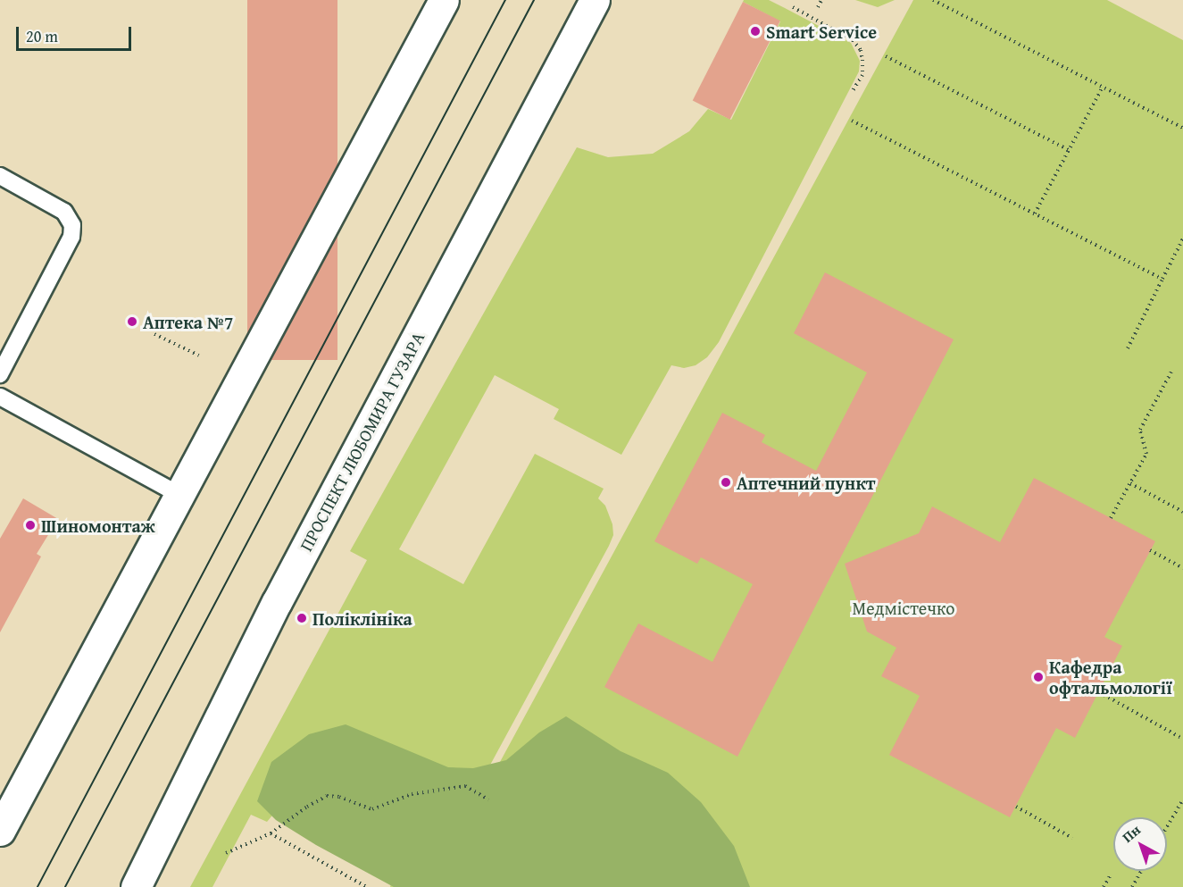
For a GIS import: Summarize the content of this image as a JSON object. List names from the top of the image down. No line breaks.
{"streets":{"main road":["ПРОСПЕКТ ЛЮБОМИРА ГУЗАРА"]},"parks":["Медмістечко"],"places":["Smart Service","Аптека №7","Аптечний пункт","Шиномонтаж","Поліклініка","Кафедра офтальмології"],"scale_bar":"20 m","north":"top left"}
